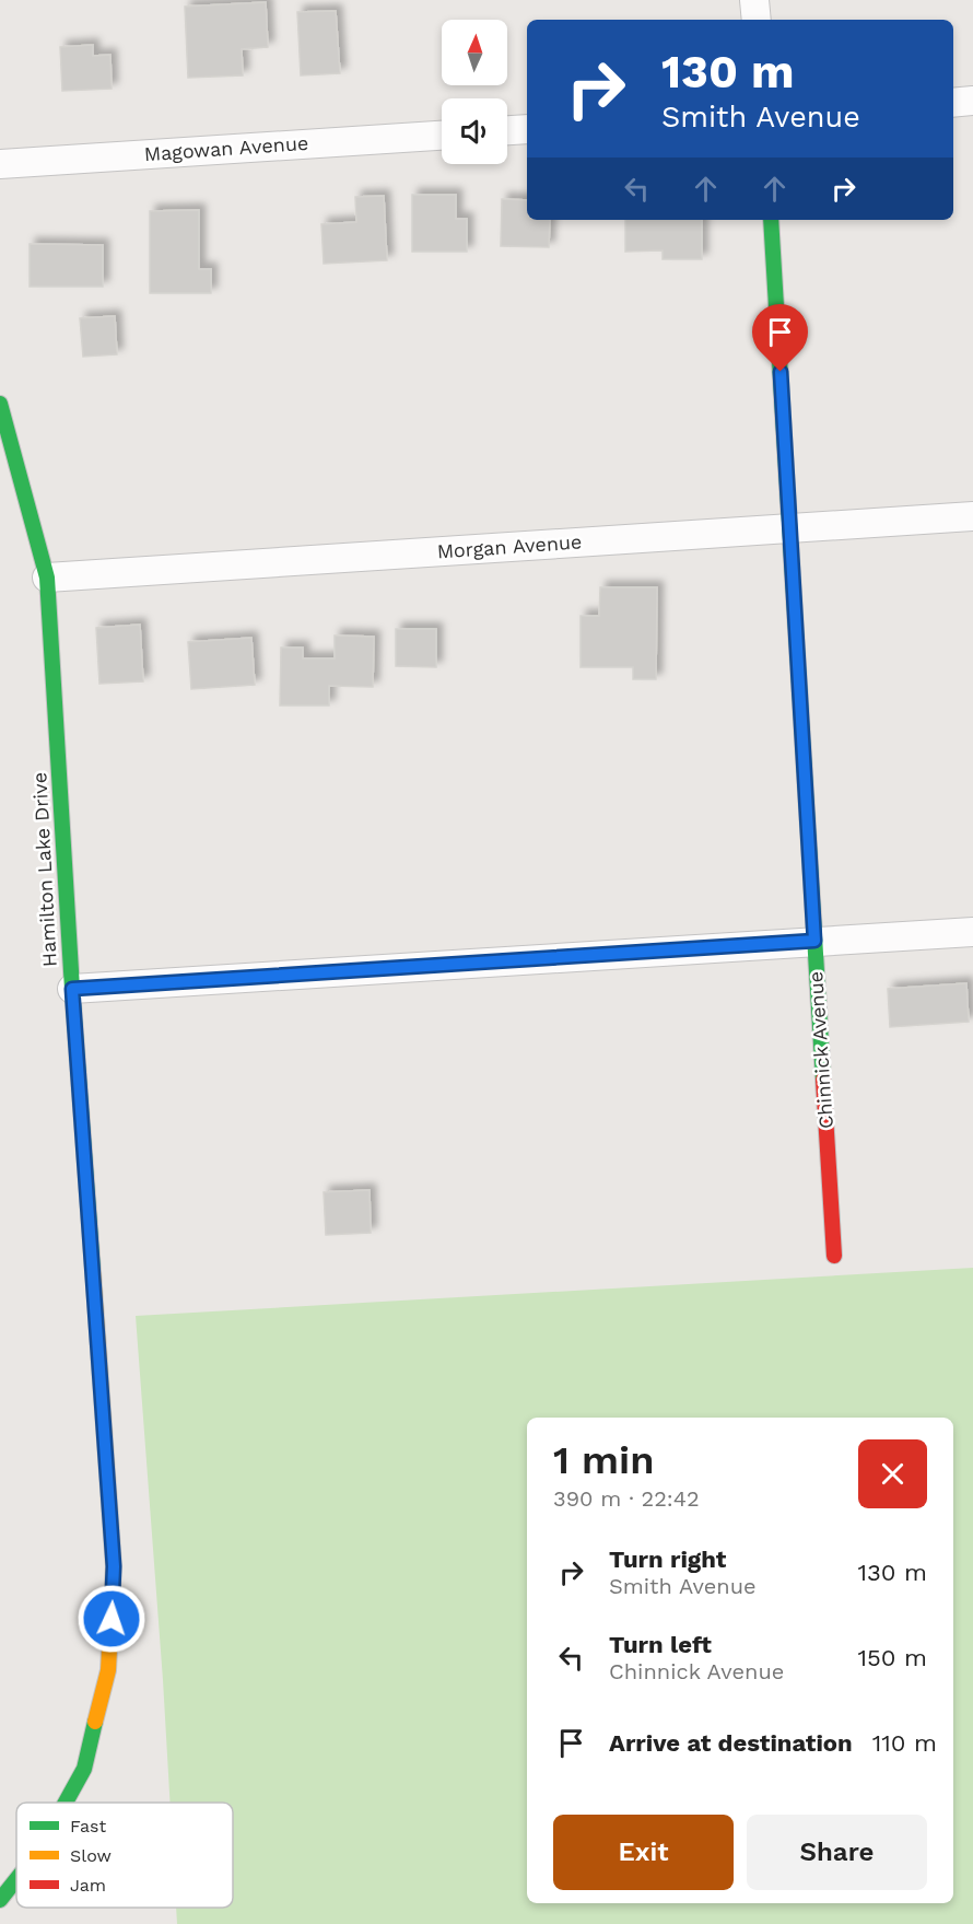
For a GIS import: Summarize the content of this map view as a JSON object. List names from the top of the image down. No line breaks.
{"streets":{"street":["Magowan Avenue","Morgan Avenue","Hamilton Lake Drive","Chinnick Avenue"]},"crossings":[["Morgan Avenue","Hamilton Lake Drive"],["Morgan Avenue","Chinnick Avenue"]],"legend":["Fast","Slow","Jam"],"north":"top","page":{"turn":["130 m","Smith Avenue"],"heading":["1 min","390 m · 22:42"],"list":[{"name":"Turn right","note":"Smith Avenue","value":"130 m"},{"name":"Turn left","note":"Chinnick Avenue","value":"150 m"},{"name":"Arrive at destination","value":"110 m"}],"buttons":["Exit","Share"]}}
